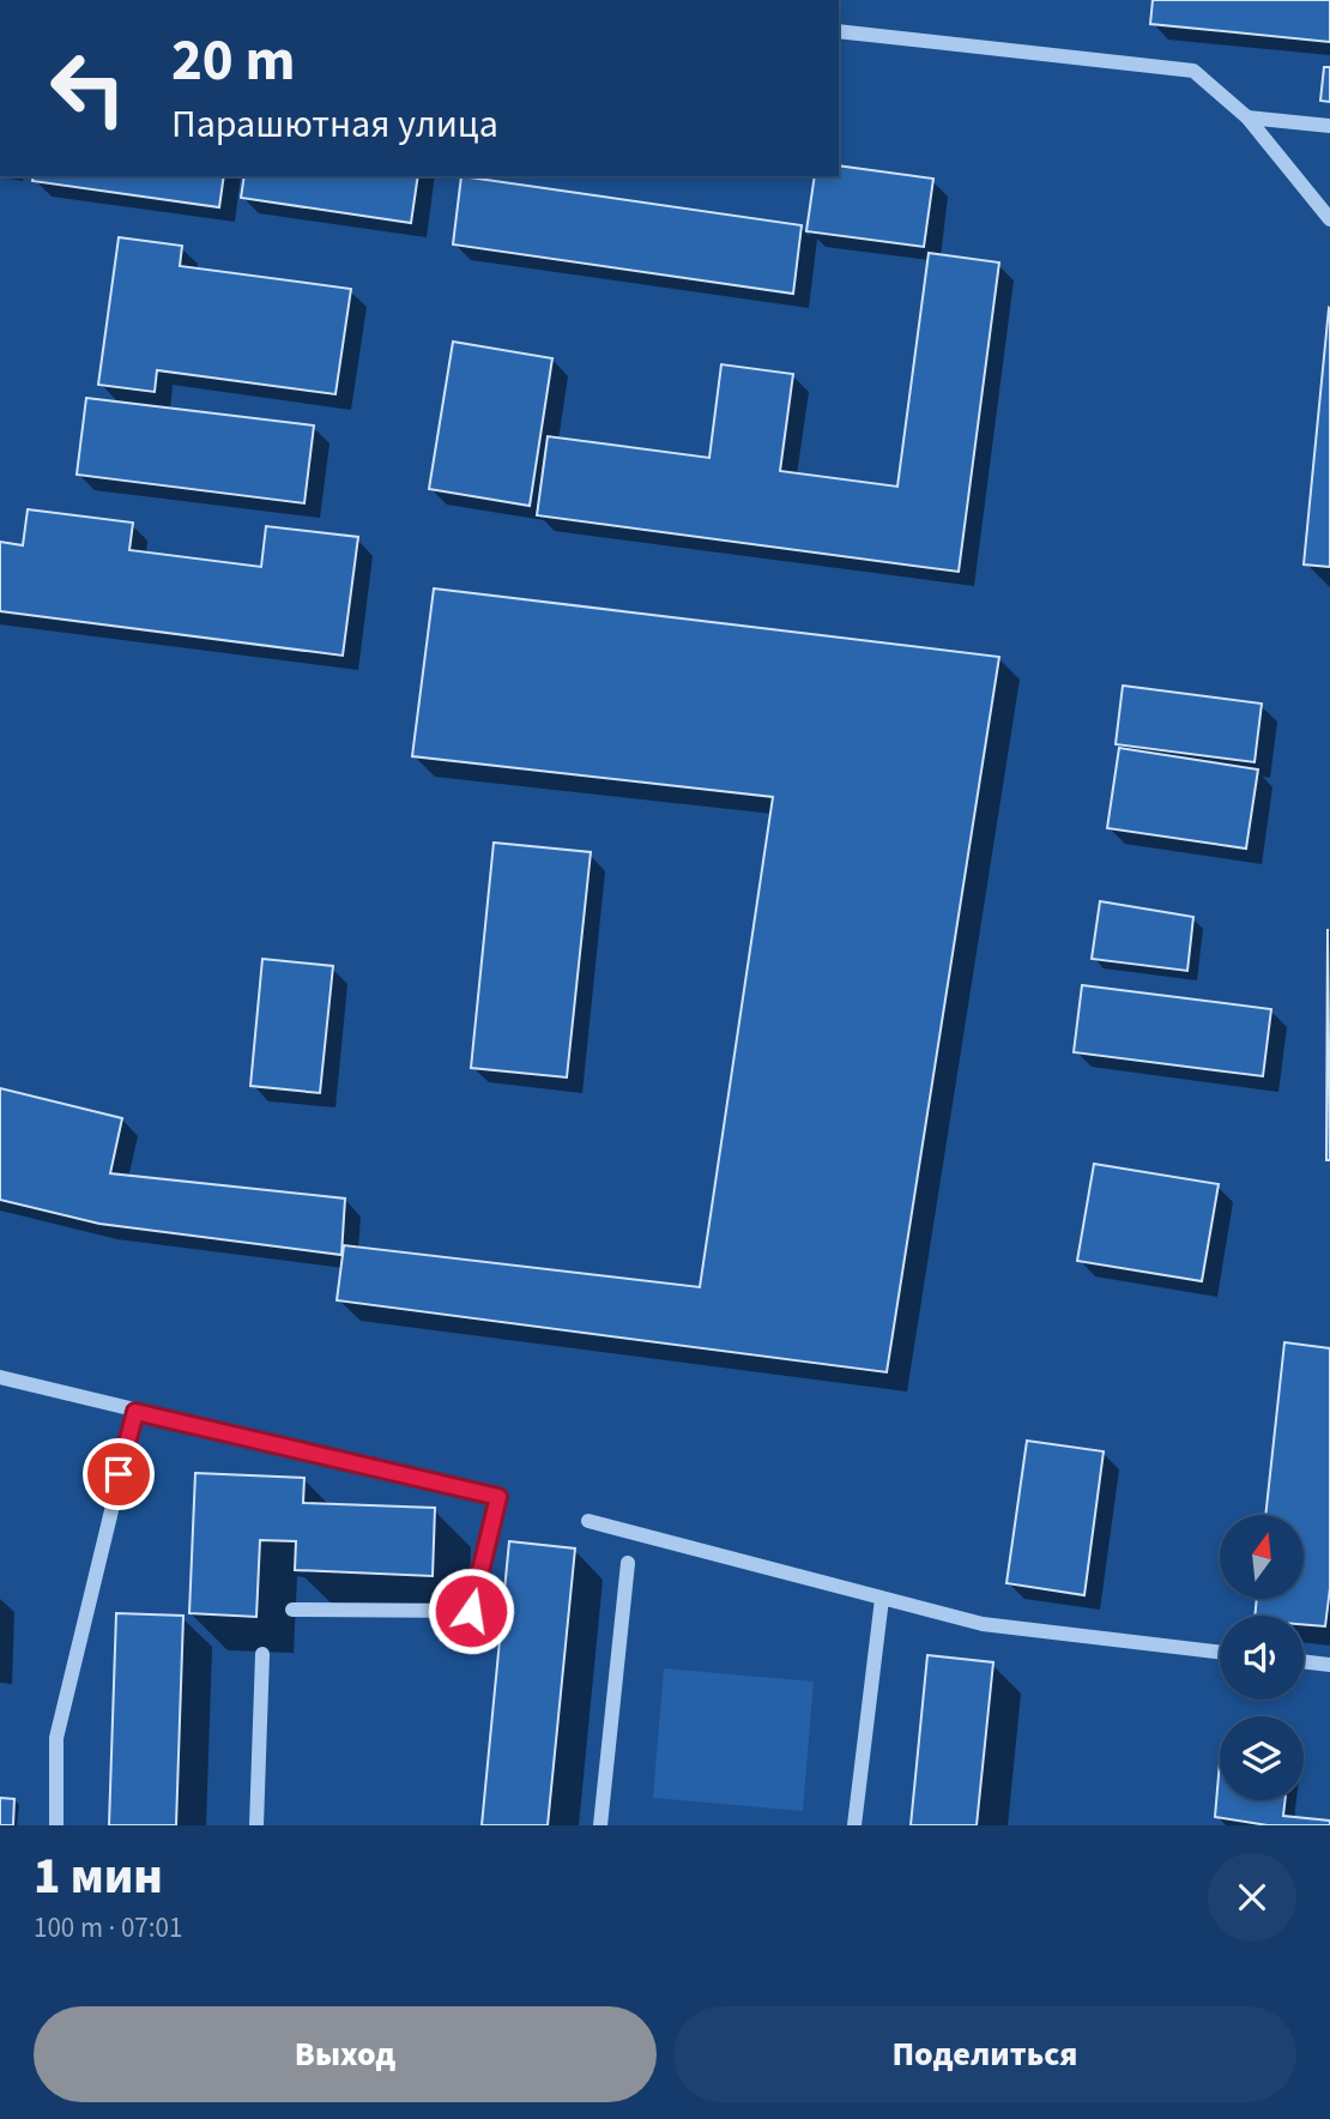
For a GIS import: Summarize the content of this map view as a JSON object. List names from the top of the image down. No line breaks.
{"north":"top","page":{"turn":["20 m","Парашютная улица"],"heading":["1 мин","100 m · 07:01"],"buttons":["Выход","Поделиться"]}}
